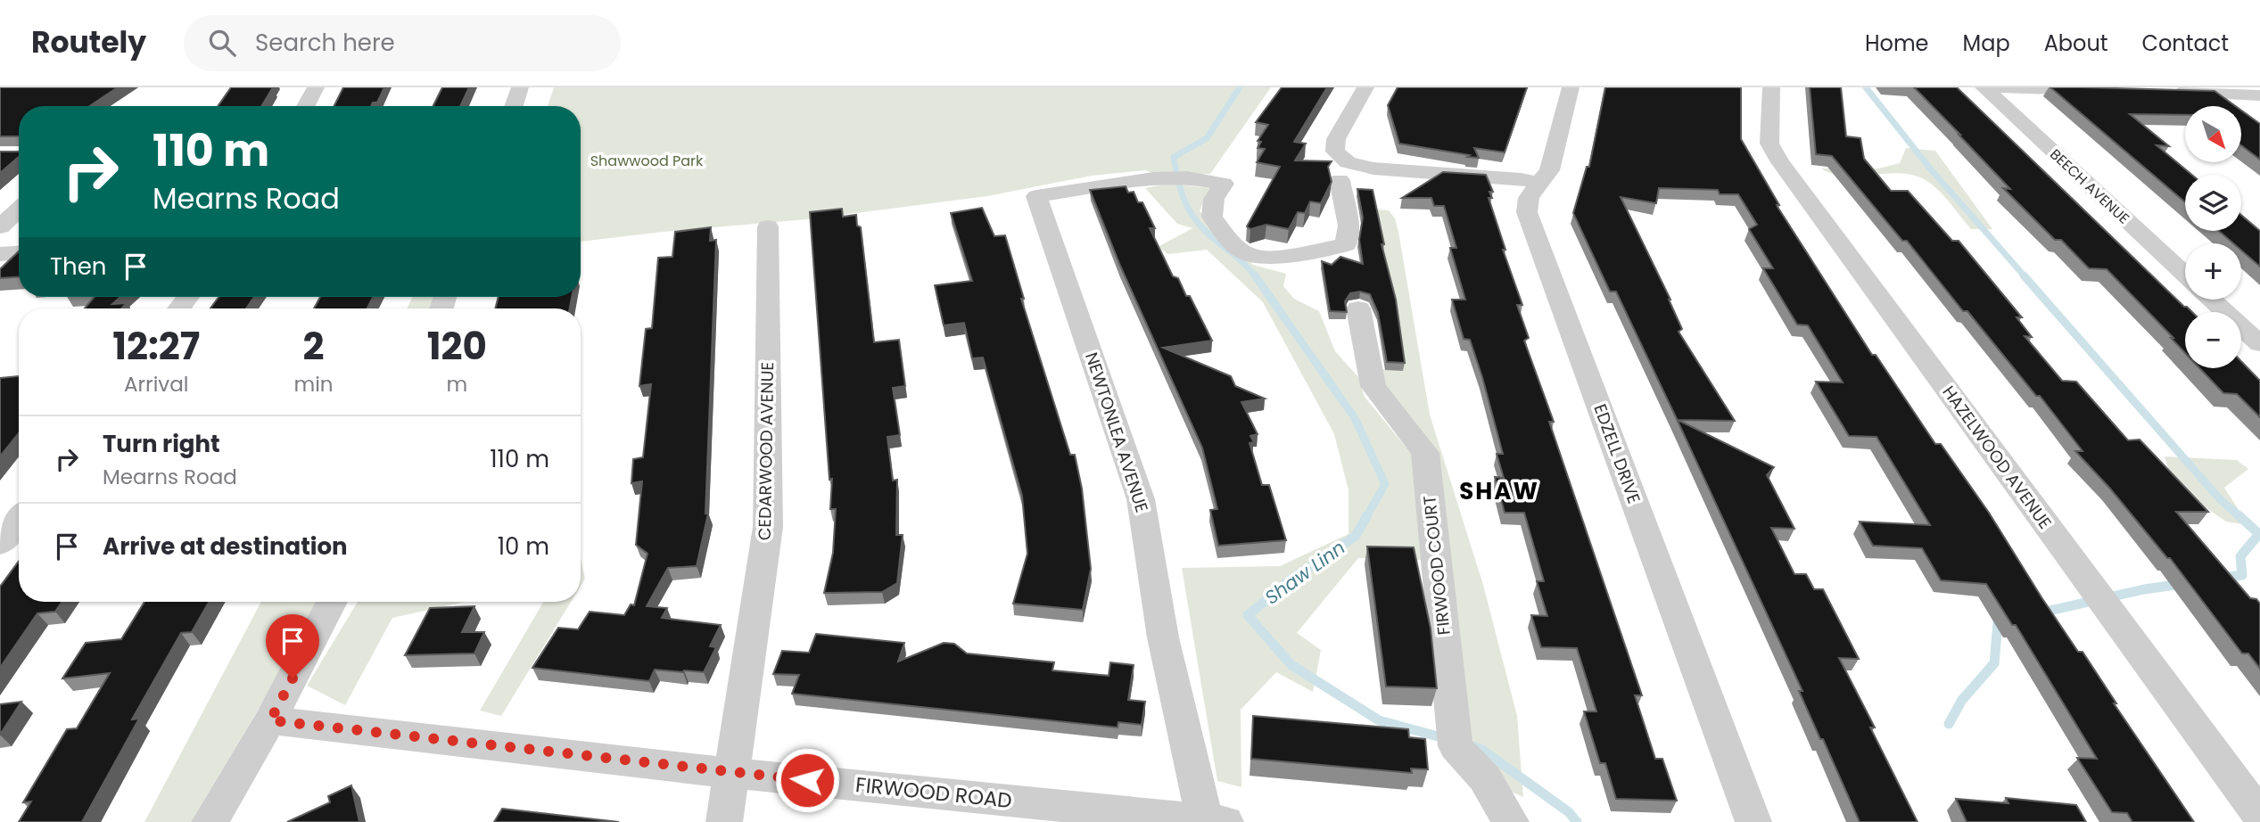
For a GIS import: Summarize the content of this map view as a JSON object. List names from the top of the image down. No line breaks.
{"streets":{"street":["BEECH AVENUE","NEWTONLEA AVENUE","CEDARWOOD AVENUE","EDZELL DRIVE","HAZELWOOD AVENUE","FIRWOOD COURT","FIRWOOD ROAD"]},"crossings":[["NEWTONLEA AVENUE","FIRWOOD ROAD"],["CEDARWOOD AVENUE","FIRWOOD ROAD"]],"districts":["SHAW"],"water":["Shaw Linn"],"parks":["Shawwood Park"],"north":"bottom right","page":{"header":"Routely","search":"Search here","nav":["Home","Map","About","Contact"],"map_buttons":["+","−"],"turn":["110 m","Mearns Road"],"then":"Then","eta":["12:27","Arrival","2","min","120","m"],"list":[{"name":"Turn right","note":"Mearns Road","value":"110 m"},{"name":"Arrive at destination","value":"10 m"}]}}
